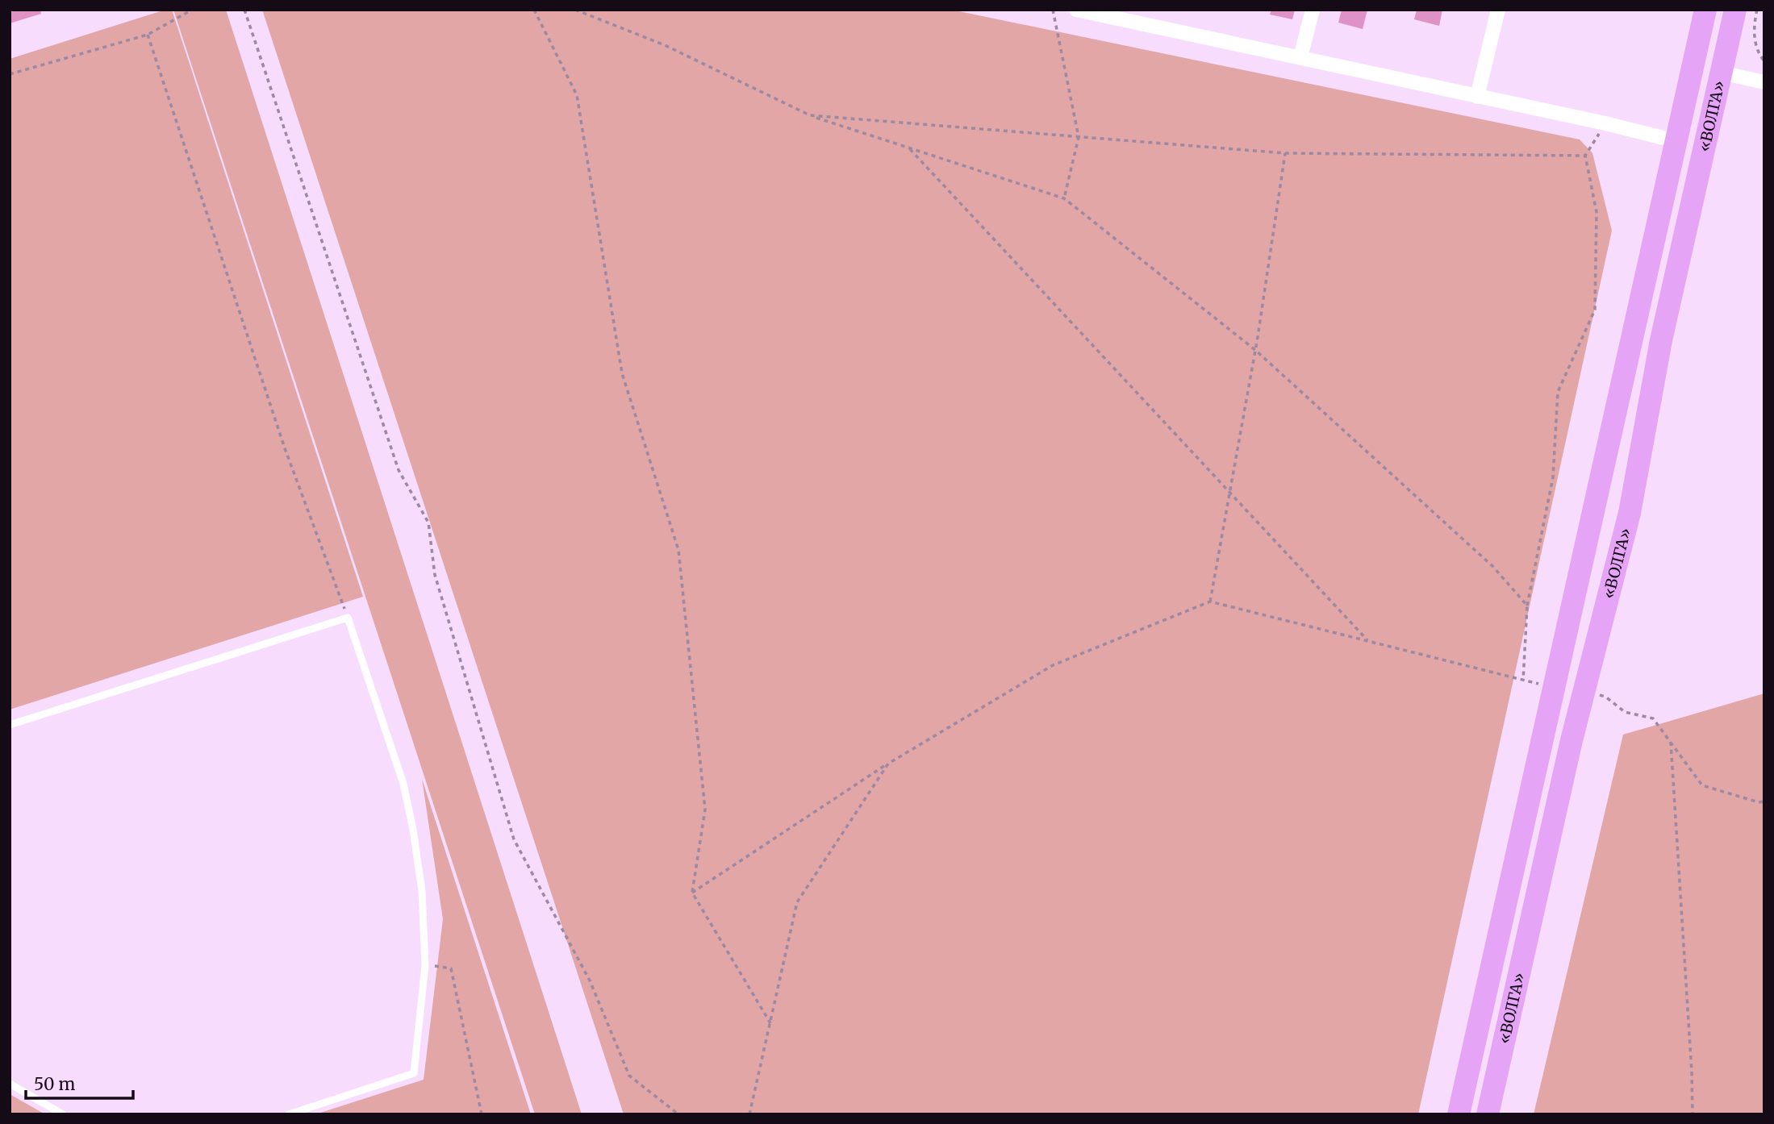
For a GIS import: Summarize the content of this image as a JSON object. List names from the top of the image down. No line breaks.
{"streets":{"highway":["«ВОЛГА»"]},"scale_bar":"50 m"}
